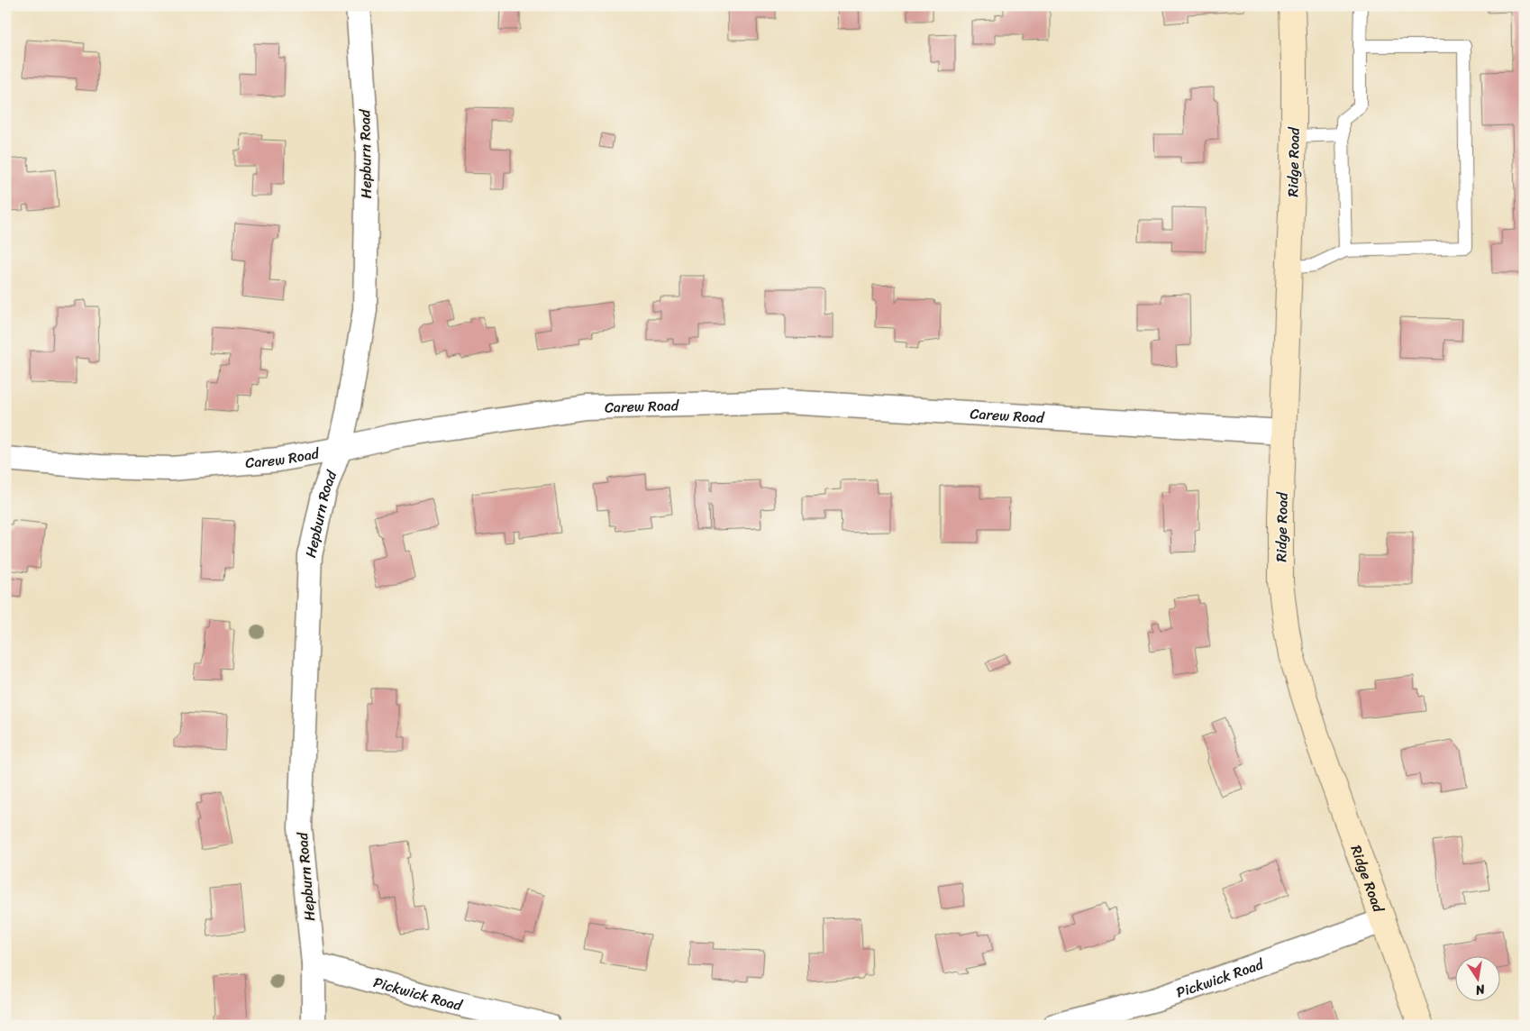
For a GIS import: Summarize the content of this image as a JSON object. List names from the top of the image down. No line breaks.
{"streets":{"main road":["Ridge Road"],"street":["Hepburn Road","Carew Road","Pickwick Road"]},"crossings":[["Hepburn Road","Carew Road"],["Hepburn Road","Pickwick Road"],["Ridge Road","Carew Road"],["Ridge Road","Pickwick Road"]],"north":"bottom"}
